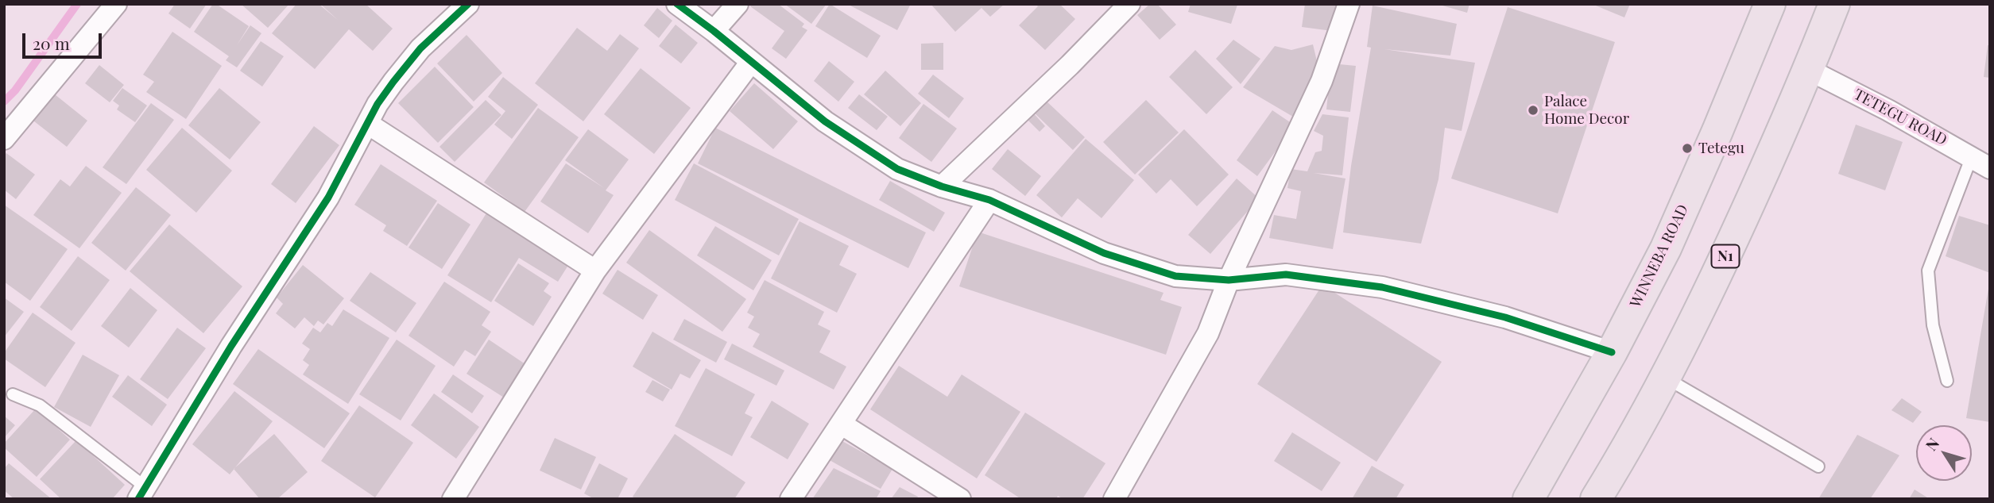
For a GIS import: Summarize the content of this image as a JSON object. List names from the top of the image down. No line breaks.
{"streets":{"highway":["WINNEBA ROAD","N1"],"street":["TETEGU ROAD"]},"crossings":[["TETEGU ROAD","N1"]],"places":["Palace Home Decor","Tetegu"],"scale_bar":"20 m","north":"top left"}
